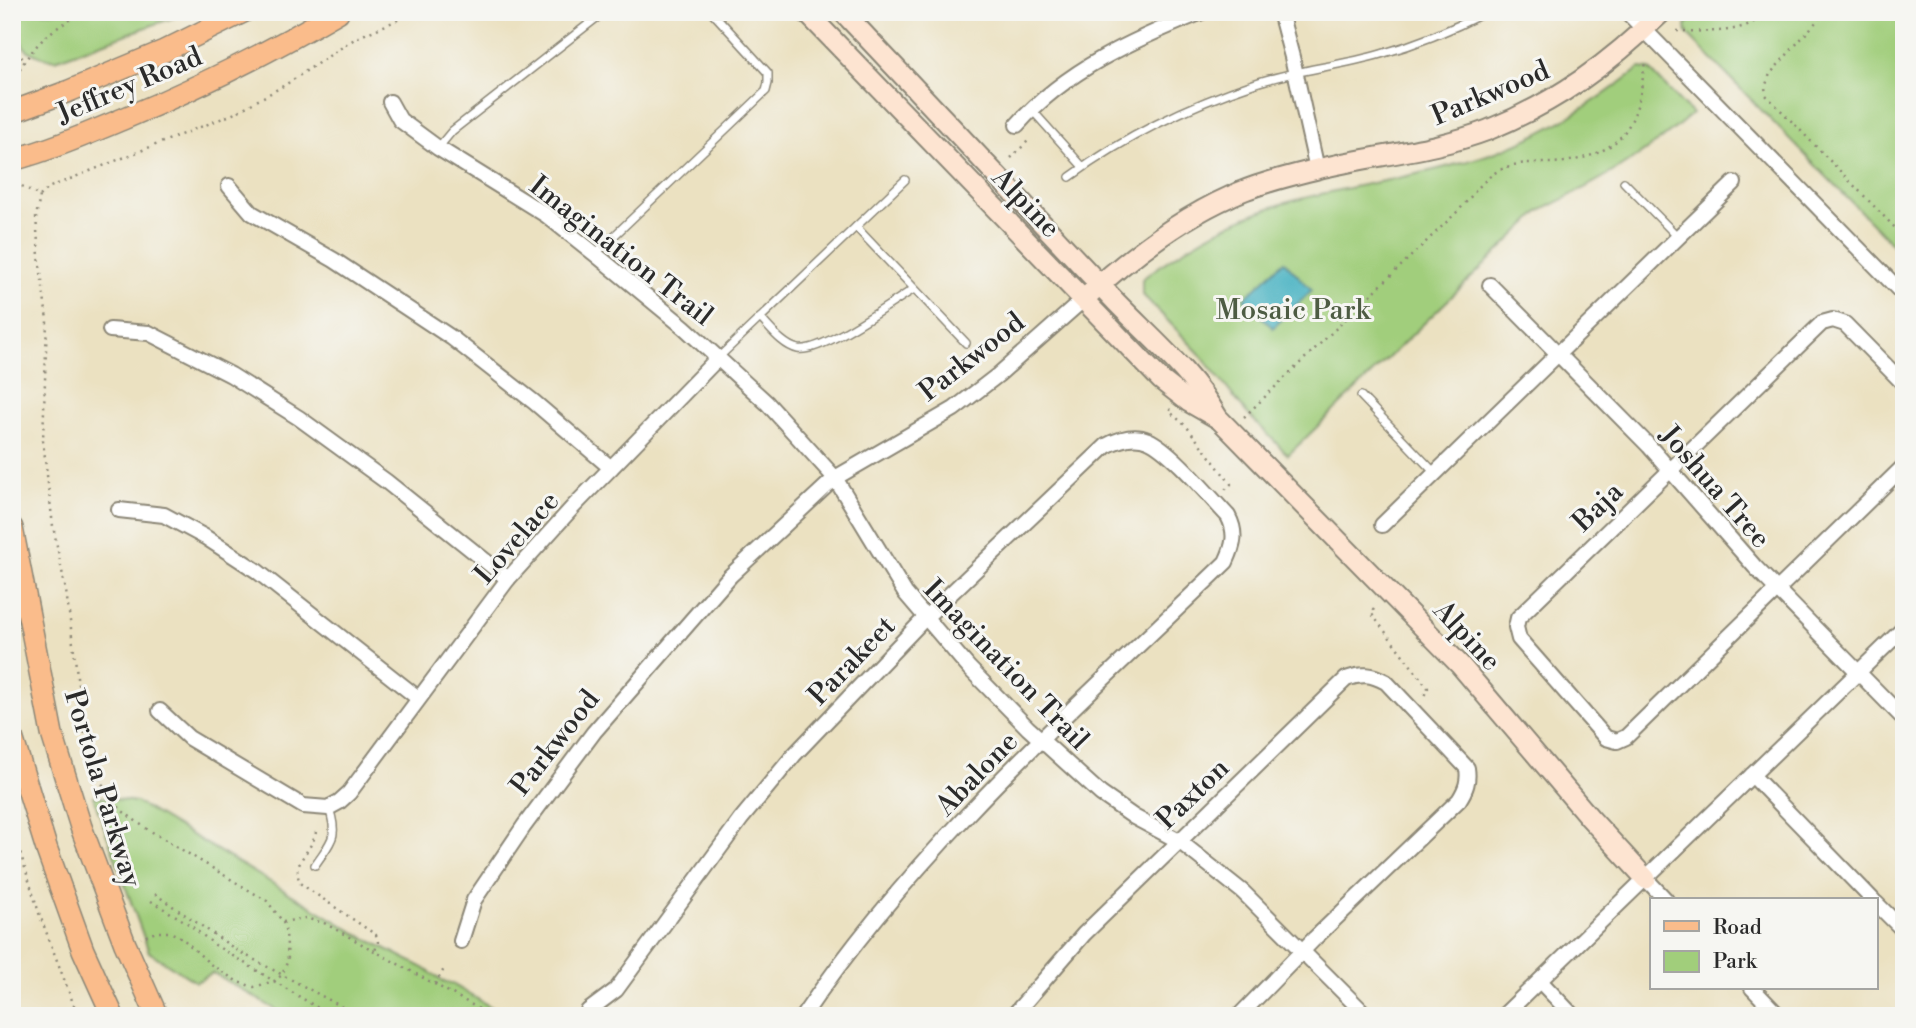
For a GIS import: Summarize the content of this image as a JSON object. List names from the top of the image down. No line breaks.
{"streets":{"main road":["Jeffrey Road","Portola Parkway"],"street":["Parkwood","Alpine","Imagination Trail","Joshua Tree","Baja","Lovelace","Parakeet","Abalone","Paxton"]},"crossings":[["Parkwood","Alpine"],["Parkwood","Imagination Trail"],["Imagination Trail","Lovelace"],["Imagination Trail","Parakeet"],["Imagination Trail","Abalone"],["Imagination Trail","Paxton"],["Joshua Tree","Baja"],["Parakeet","Abalone"]],"parks":["Mosaic Park"],"legend":["Road","Park"]}
